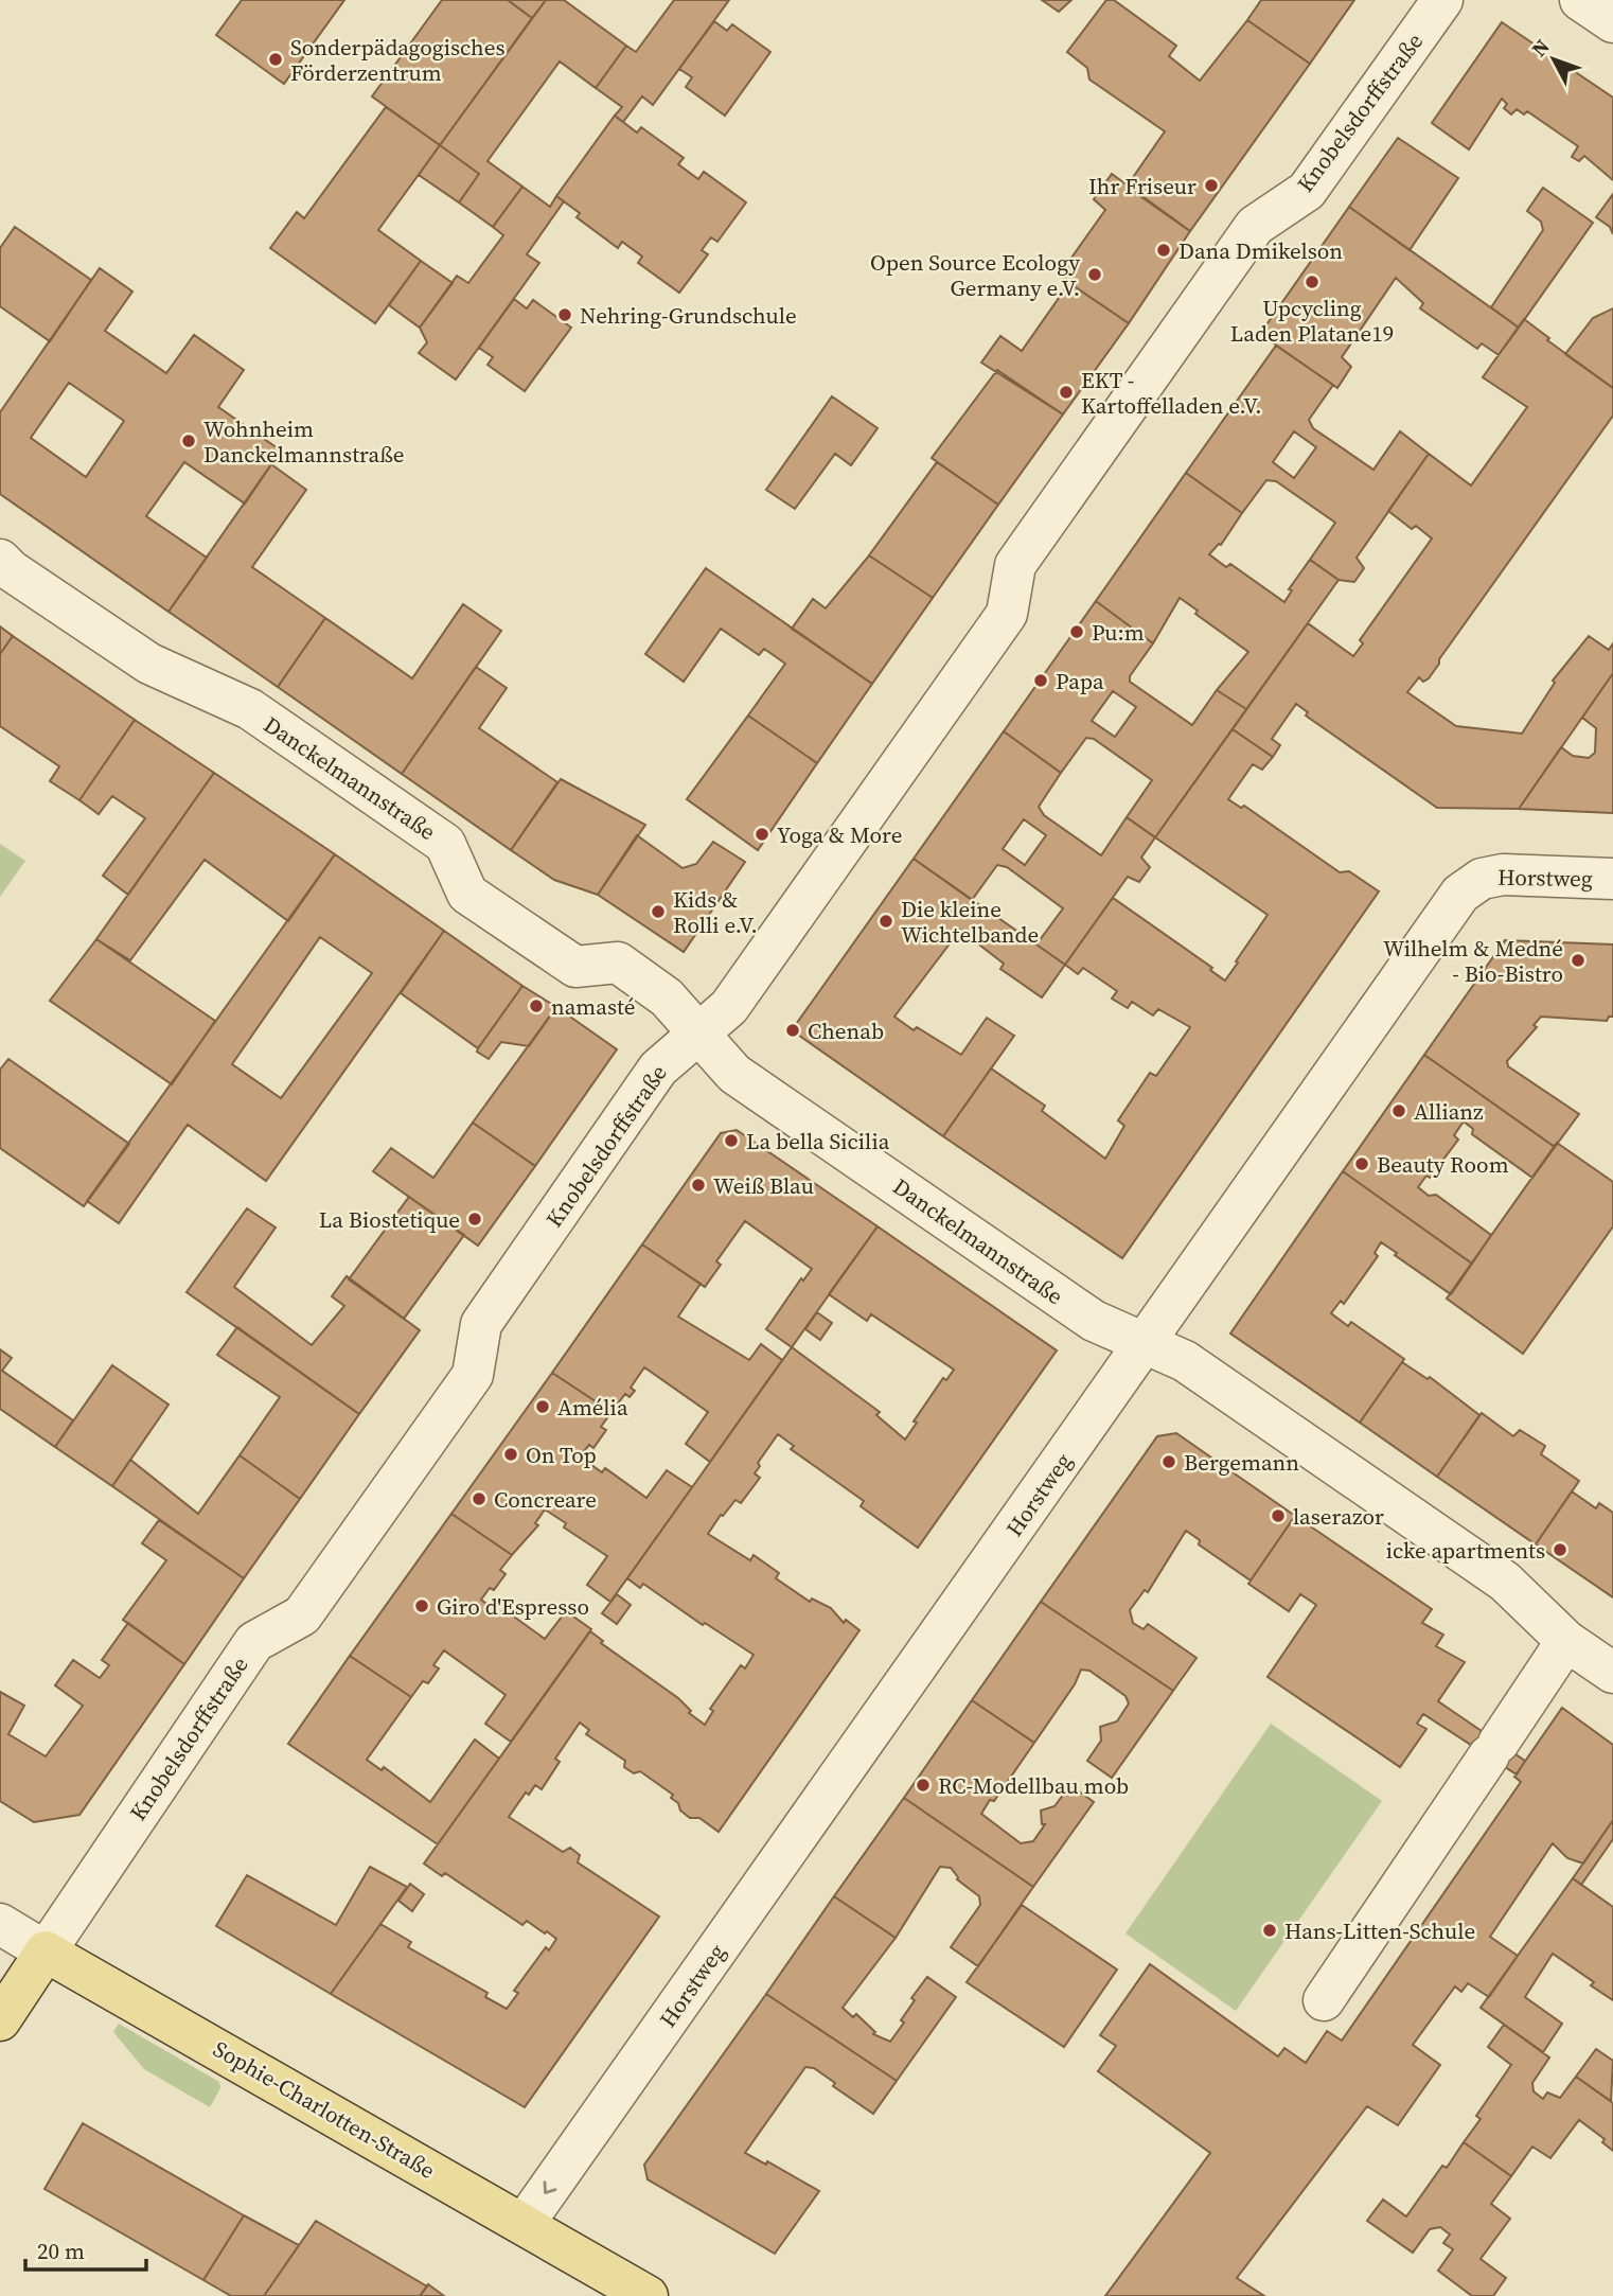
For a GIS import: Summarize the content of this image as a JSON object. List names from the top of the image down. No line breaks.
{"streets":{"main road":["Knobelsdorffstraße","Sophie-Charlotten-Straße"],"street":["Danckelmannstraße","Horstweg"]},"crossings":[["Knobelsdorffstraße","Danckelmannstraße"],["Knobelsdorffstraße","Sophie-Charlotten-Straße"],["Danckelmannstraße","Horstweg"],["Horstweg","Sophie-Charlotten-Straße"]],"one_way":["Horstweg"],"places":["Sonderpädagogisches Förderzentrum","Ihr Friseur","Dana Dmikelson","Open Source Ecology Germany e.V.","Upcycling Laden Platane19","Nehring-Grundschule","EKT - Kartoffelladen e.V.","Wohnheim Danckelmannstraße","Pu:m","Papa","Yoga & More","Kids & Rolli e.V.","Die kleine Wichtelbande","Wilhelm & Medné - Bio-Bistro","namasté","Chenab","Allianz","La bella Sicilia","Beauty Room","Weiß Blau","La Biostetique","Amélia","On Top","Bergemann","Concreare","laserazor","icke apartments","Giro d'Espresso","RC-Modellbau mob","Hans-Litten-Schule"],"scale_bar":"20 m","north":"top left"}
